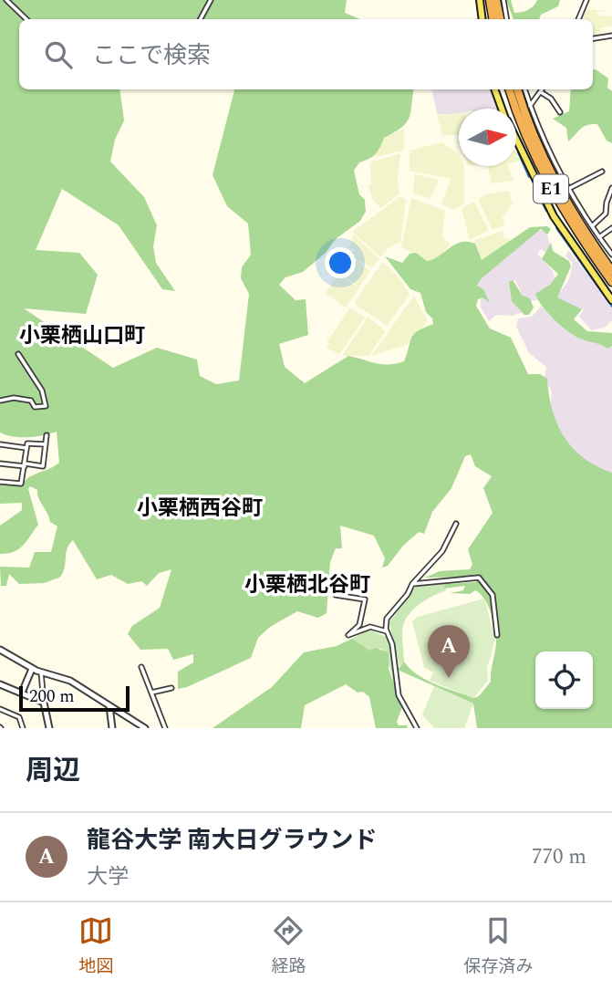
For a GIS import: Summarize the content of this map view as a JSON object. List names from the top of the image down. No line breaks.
{"streets":{"highway":["E1"]},"districts":["小栗栖山口町","小栗栖西谷町","小栗栖北谷町"],"scale_bar":"200 m","north":"right","page":{"search":"ここで検索","pins":"A","scale":"200 m","heading":"周辺","list":[{"mark":"A","name":"龍谷大学 南大日グラウンド","note":"大学","value":"770 m"}],"nav":["地図","経路","保存済み"]}}
